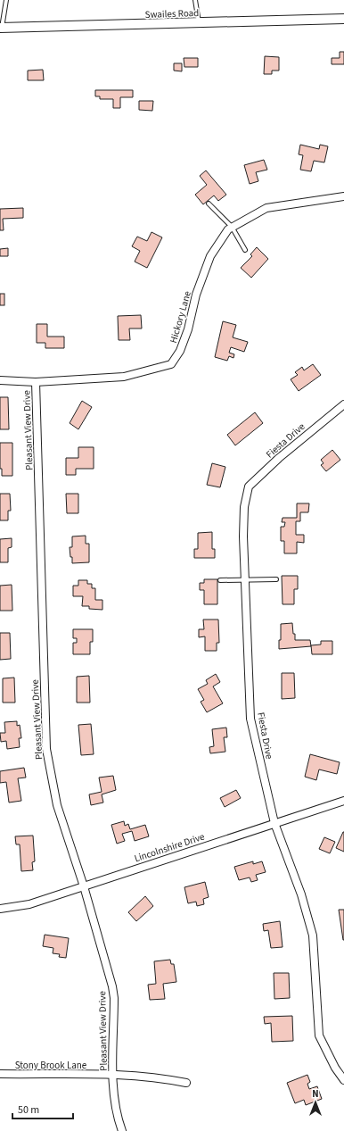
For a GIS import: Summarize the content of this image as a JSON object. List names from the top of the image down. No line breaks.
{"streets":{"street":["Swailes Road","Hickory Lane","Pleasant View Drive","Fiesta Drive","Lincolnshire Drive","Stony Brook Lane"]},"crossings":[["Hickory Lane","Pleasant View Drive"],["Pleasant View Drive","Lincolnshire Drive"],["Pleasant View Drive","Stony Brook Lane"],["Fiesta Drive","Lincolnshire Drive"]],"scale_bar":"50 m","north":"top"}
